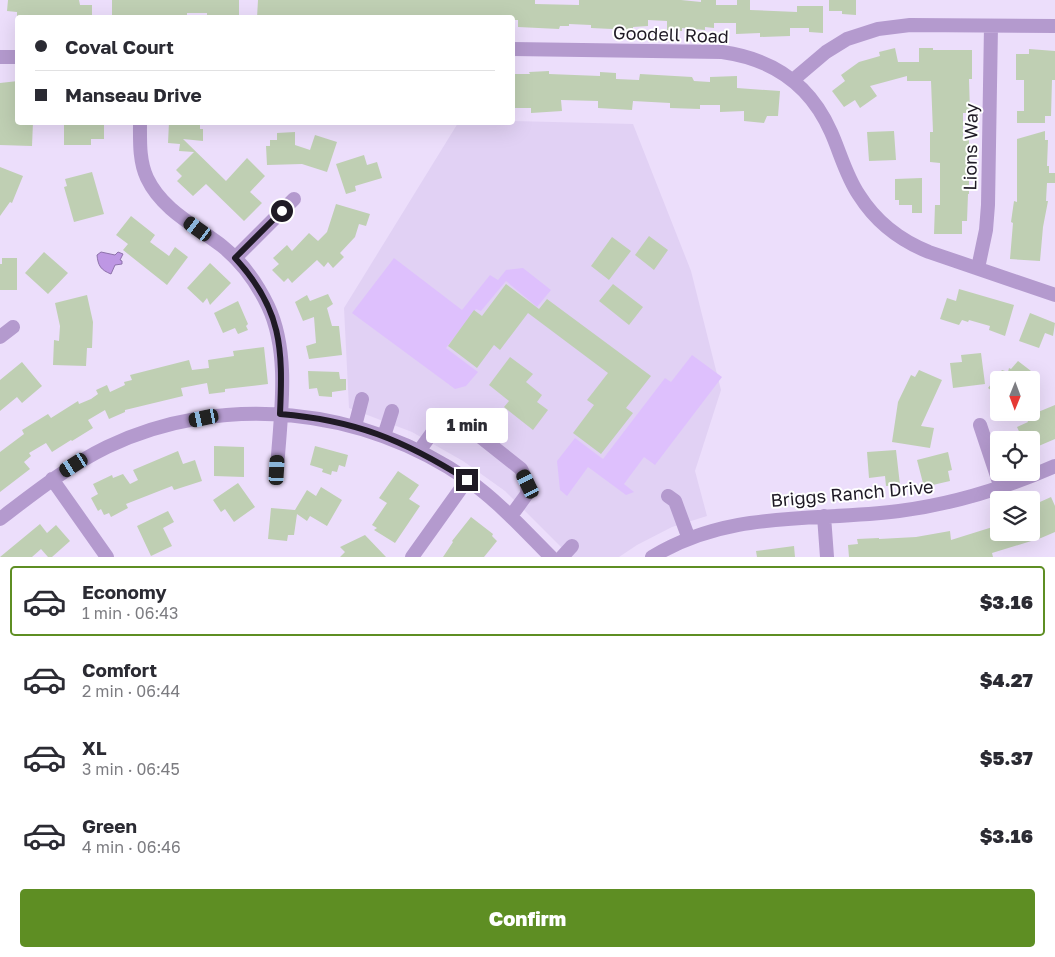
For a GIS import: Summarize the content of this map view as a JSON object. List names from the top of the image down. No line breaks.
{"streets":{"street":["Goodell Road","Lions Way","Briggs Ranch Drive"]},"crossings":[["Goodell Road","Lions Way"]],"north":"bottom","page":{"banner":["Coval Court","Manseau Drive"],"bubble":"1 min","list":[{"name":"Economy","note":"1 min · 06:43","value":"$3.16"},{"name":"Comfort","note":"2 min · 06:44","value":"$4.27"},{"name":"XL","note":"3 min · 06:45","value":"$5.37"},{"name":"Green","note":"4 min · 06:46","value":"$3.16"}],"buttons":"Confirm"}}
